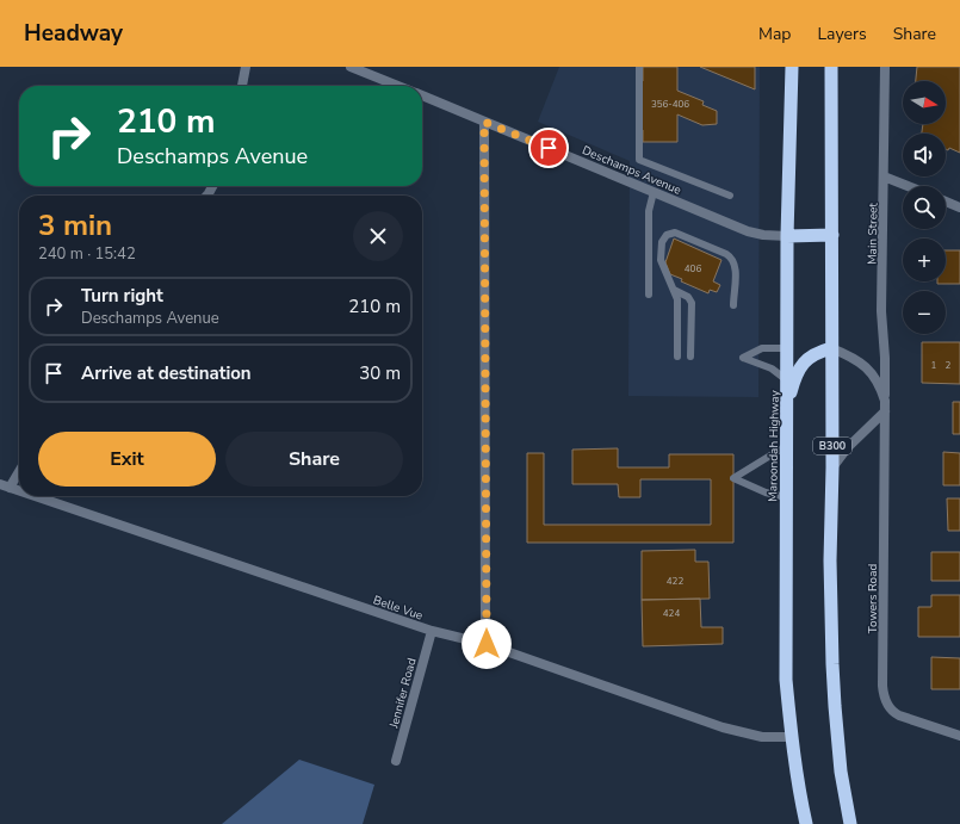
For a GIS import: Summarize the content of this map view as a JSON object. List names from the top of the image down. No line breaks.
{"streets":{"highway":["Maroondah Highway","B300"],"street":["Deschamps Avenue","Main Street","Towers Road","Belle Vue","Jennifer Road"]},"crossings":[["Deschamps Avenue","Maroondah Highway"],["Main Street","Towers Road"],["Maroondah Highway","Belle Vue"],["Belle Vue","Jennifer Road"]],"house_numbers":["356-406","406","1","2","422","424"],"north":"right","page":{"header":"Headway","nav":["Map","Layers","Share"],"map_buttons":["+","−"],"turn":["210 m","Deschamps Avenue"],"heading":["3 min","240 m · 15:42"],"list":[{"name":"Turn right","note":"Deschamps Avenue","value":"210 m"},{"name":"Arrive at destination","value":"30 m"}],"buttons":["Exit","Share"]}}
